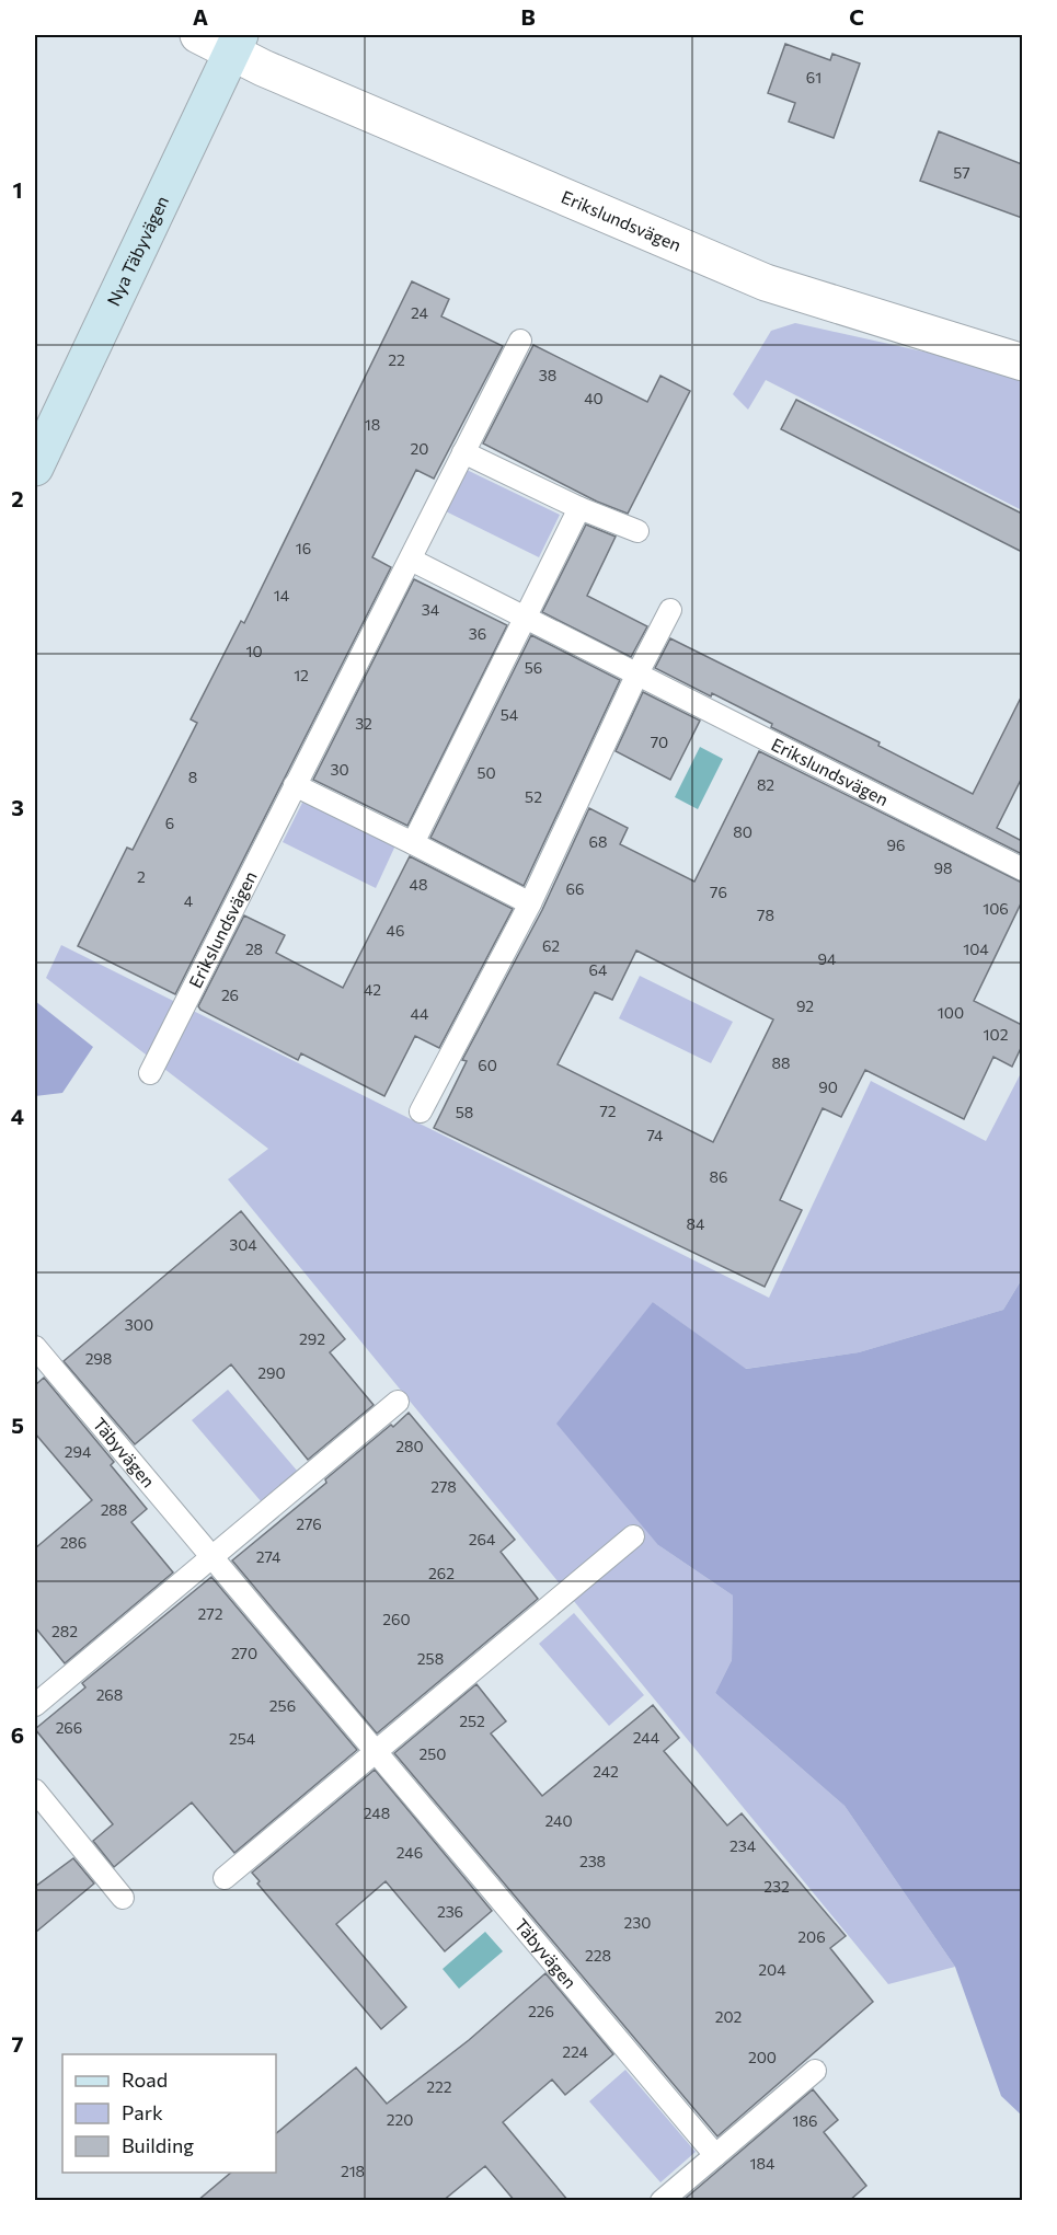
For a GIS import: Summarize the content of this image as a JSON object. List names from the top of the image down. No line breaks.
{"streets":{"main road":["Nya Täbyvägen"],"street":["Erikslundsvägen"],"lane":["Täbyvägen"]},"crossings":[["Erikslundsvägen","Nya Täbyvägen"]],"house_numbers":["61","57","24","22","38","40","18","20","16","14","34","36","10","56","12","54","32","70","30","50","8","82","52","6","80","68","96","98","2","48","66","76","4","106","78","46","62","28","104","94","64","42","26","92","100","44","102","88","60","90","72","58","74","86","84","304","300","292","298","290","280","294","278","288","276","264","286","274","262","272","260","282","270","258","268","256","252","266","244","254","250","242","248","240","234","246","238","232","236","230","206","228","204","226","202","224","200","222","220","186","184","218"],"legend":["Road","Park","Building"],"grid":{"columns":["A","B","C"],"rows":["1","2","3","4","5","6","7"]}}
